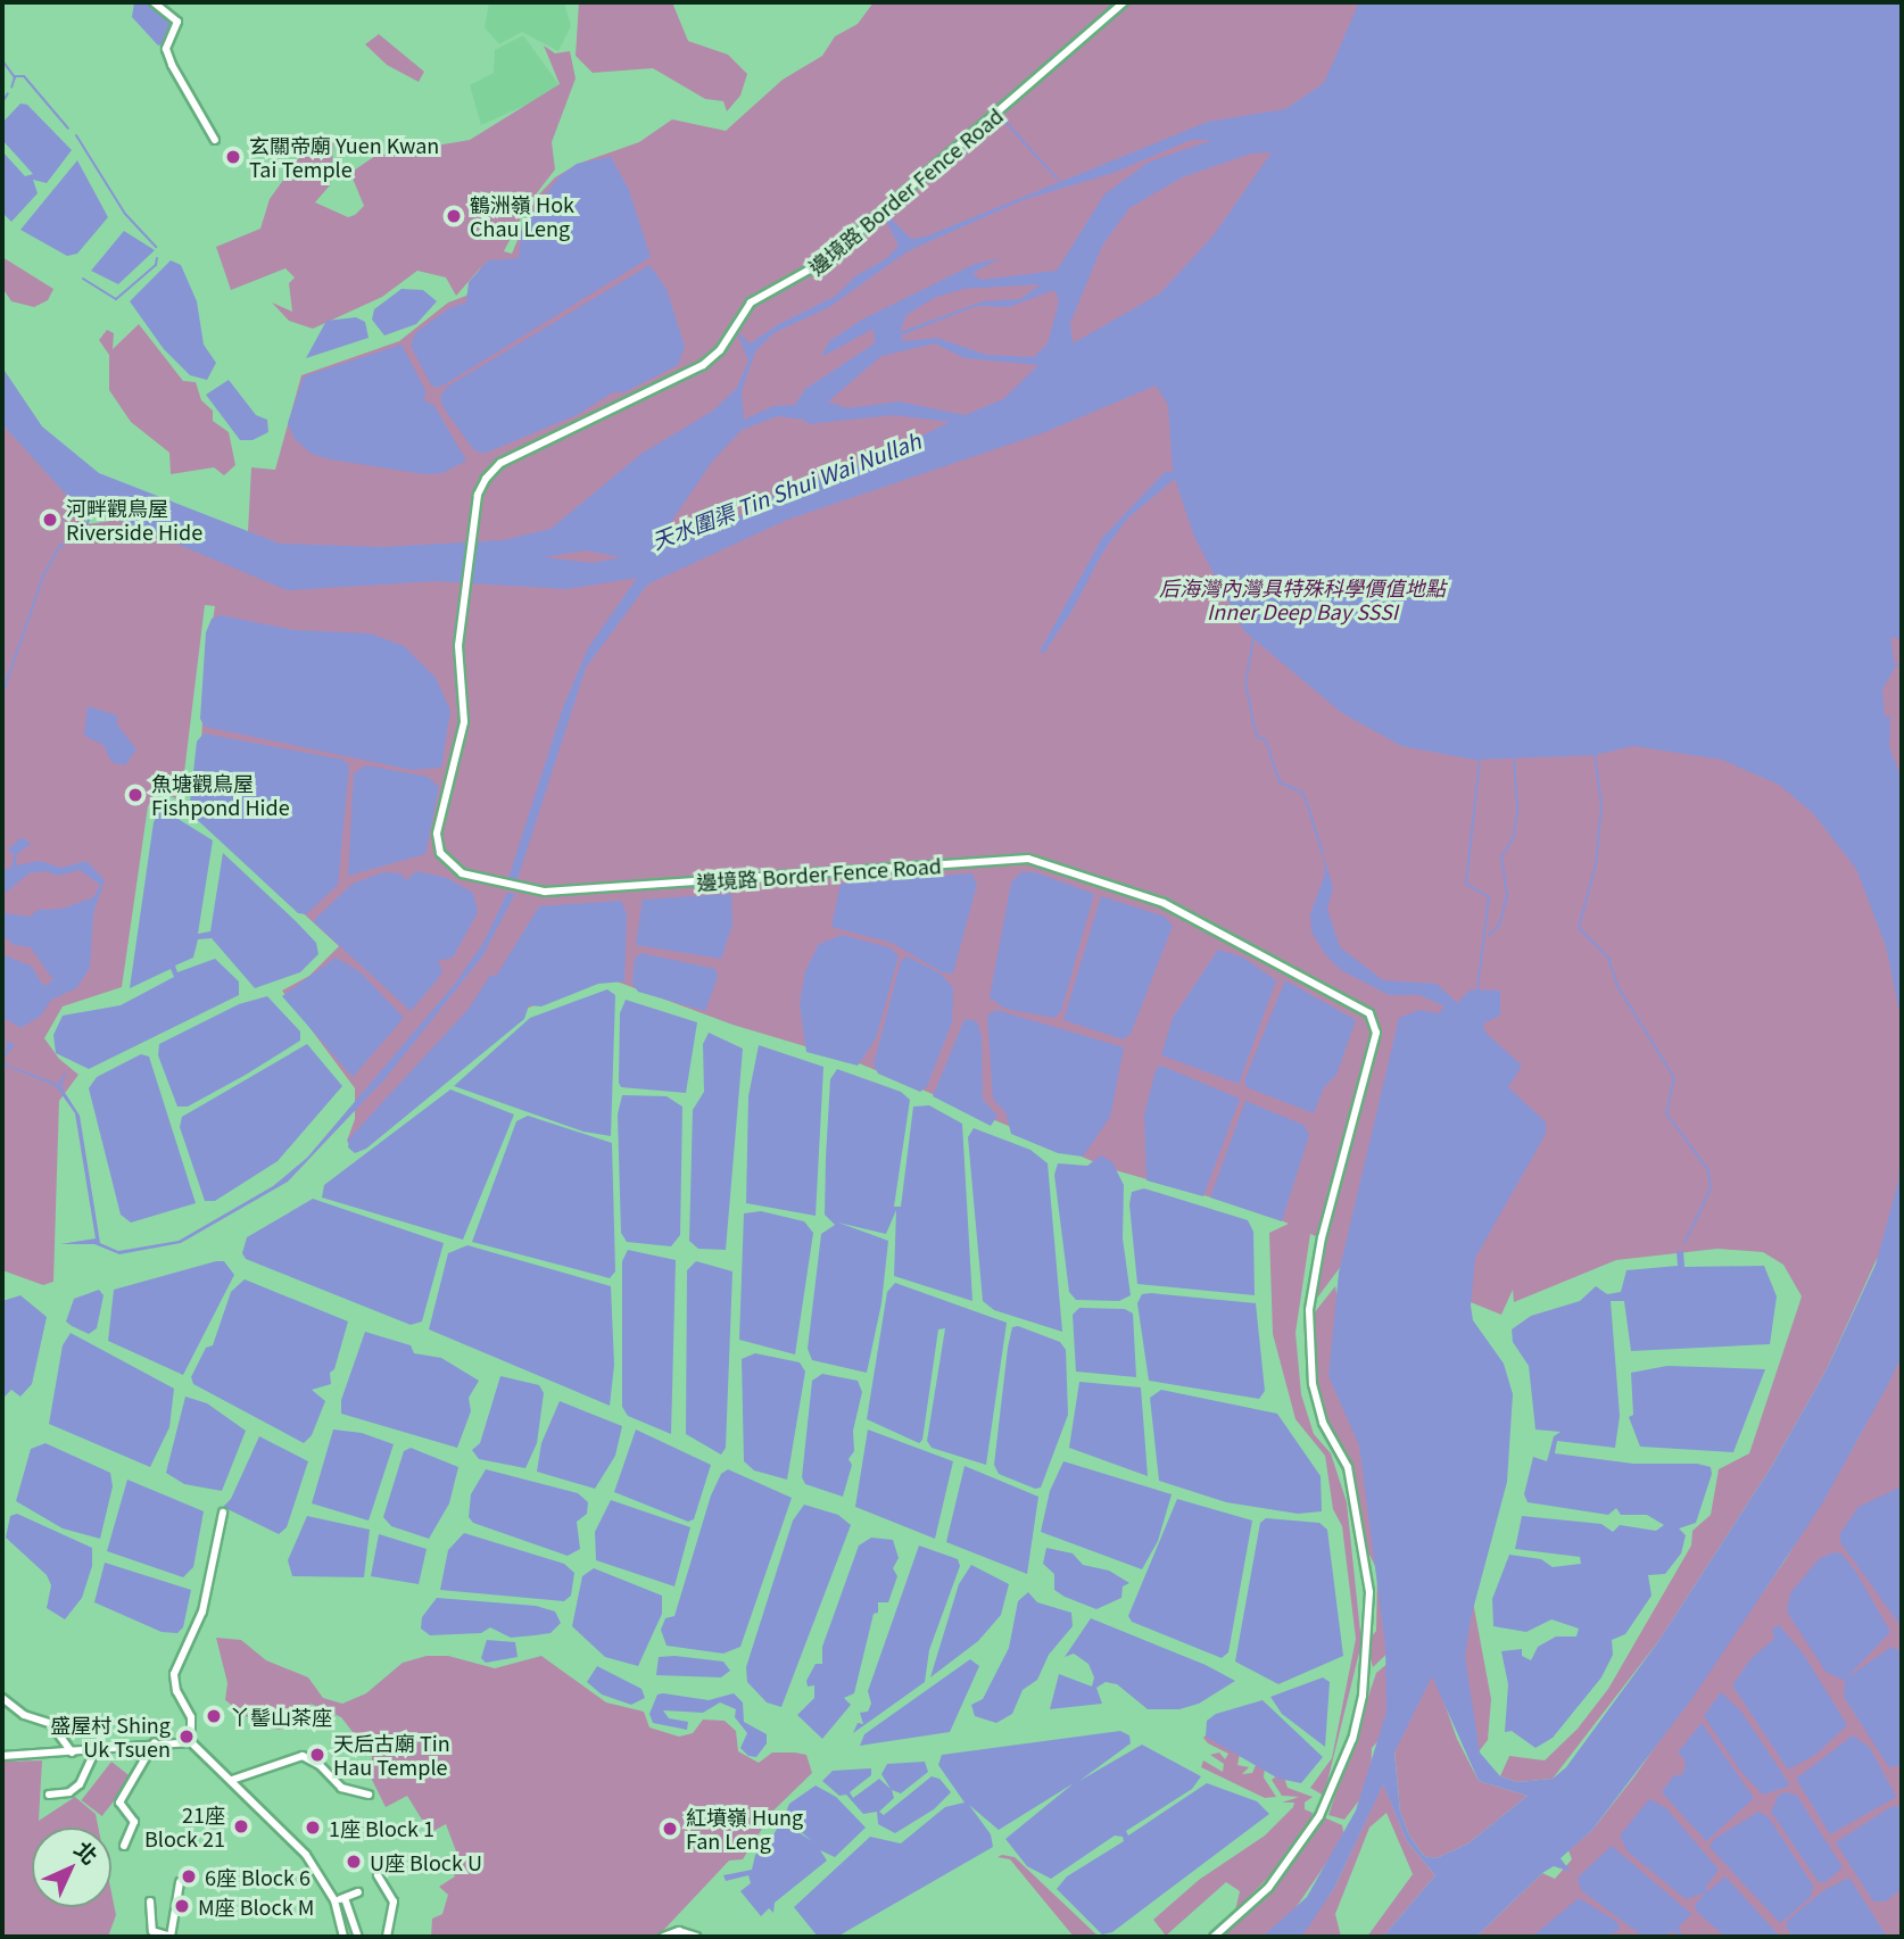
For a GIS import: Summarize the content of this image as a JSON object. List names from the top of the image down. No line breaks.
{"streets":{"street":["邊境路 Border Fence Road"]},"water":["天水圍渠 Tin Shui Wai Nullah"],"parks":["后海灣內灣具特殊科學價值地點 Inner Deep Bay SSSI"],"places":["玄關帝廟 Yuen Kwan Tai Temple","鶴洲嶺 Hok Chau Leng","河畔觀鳥屋 Riverside Hide","魚塘觀鳥屋 Fishpond Hide","丫髻山茶座","盛屋村 Shing Uk Tsuen","天后古廟 Tin Hau Temple","21座 Block 21","1座 Block 1","紅墳嶺 Hung Fan Leng","U座 Block U","6座 Block 6","M座 Block M"],"north":"top right"}
